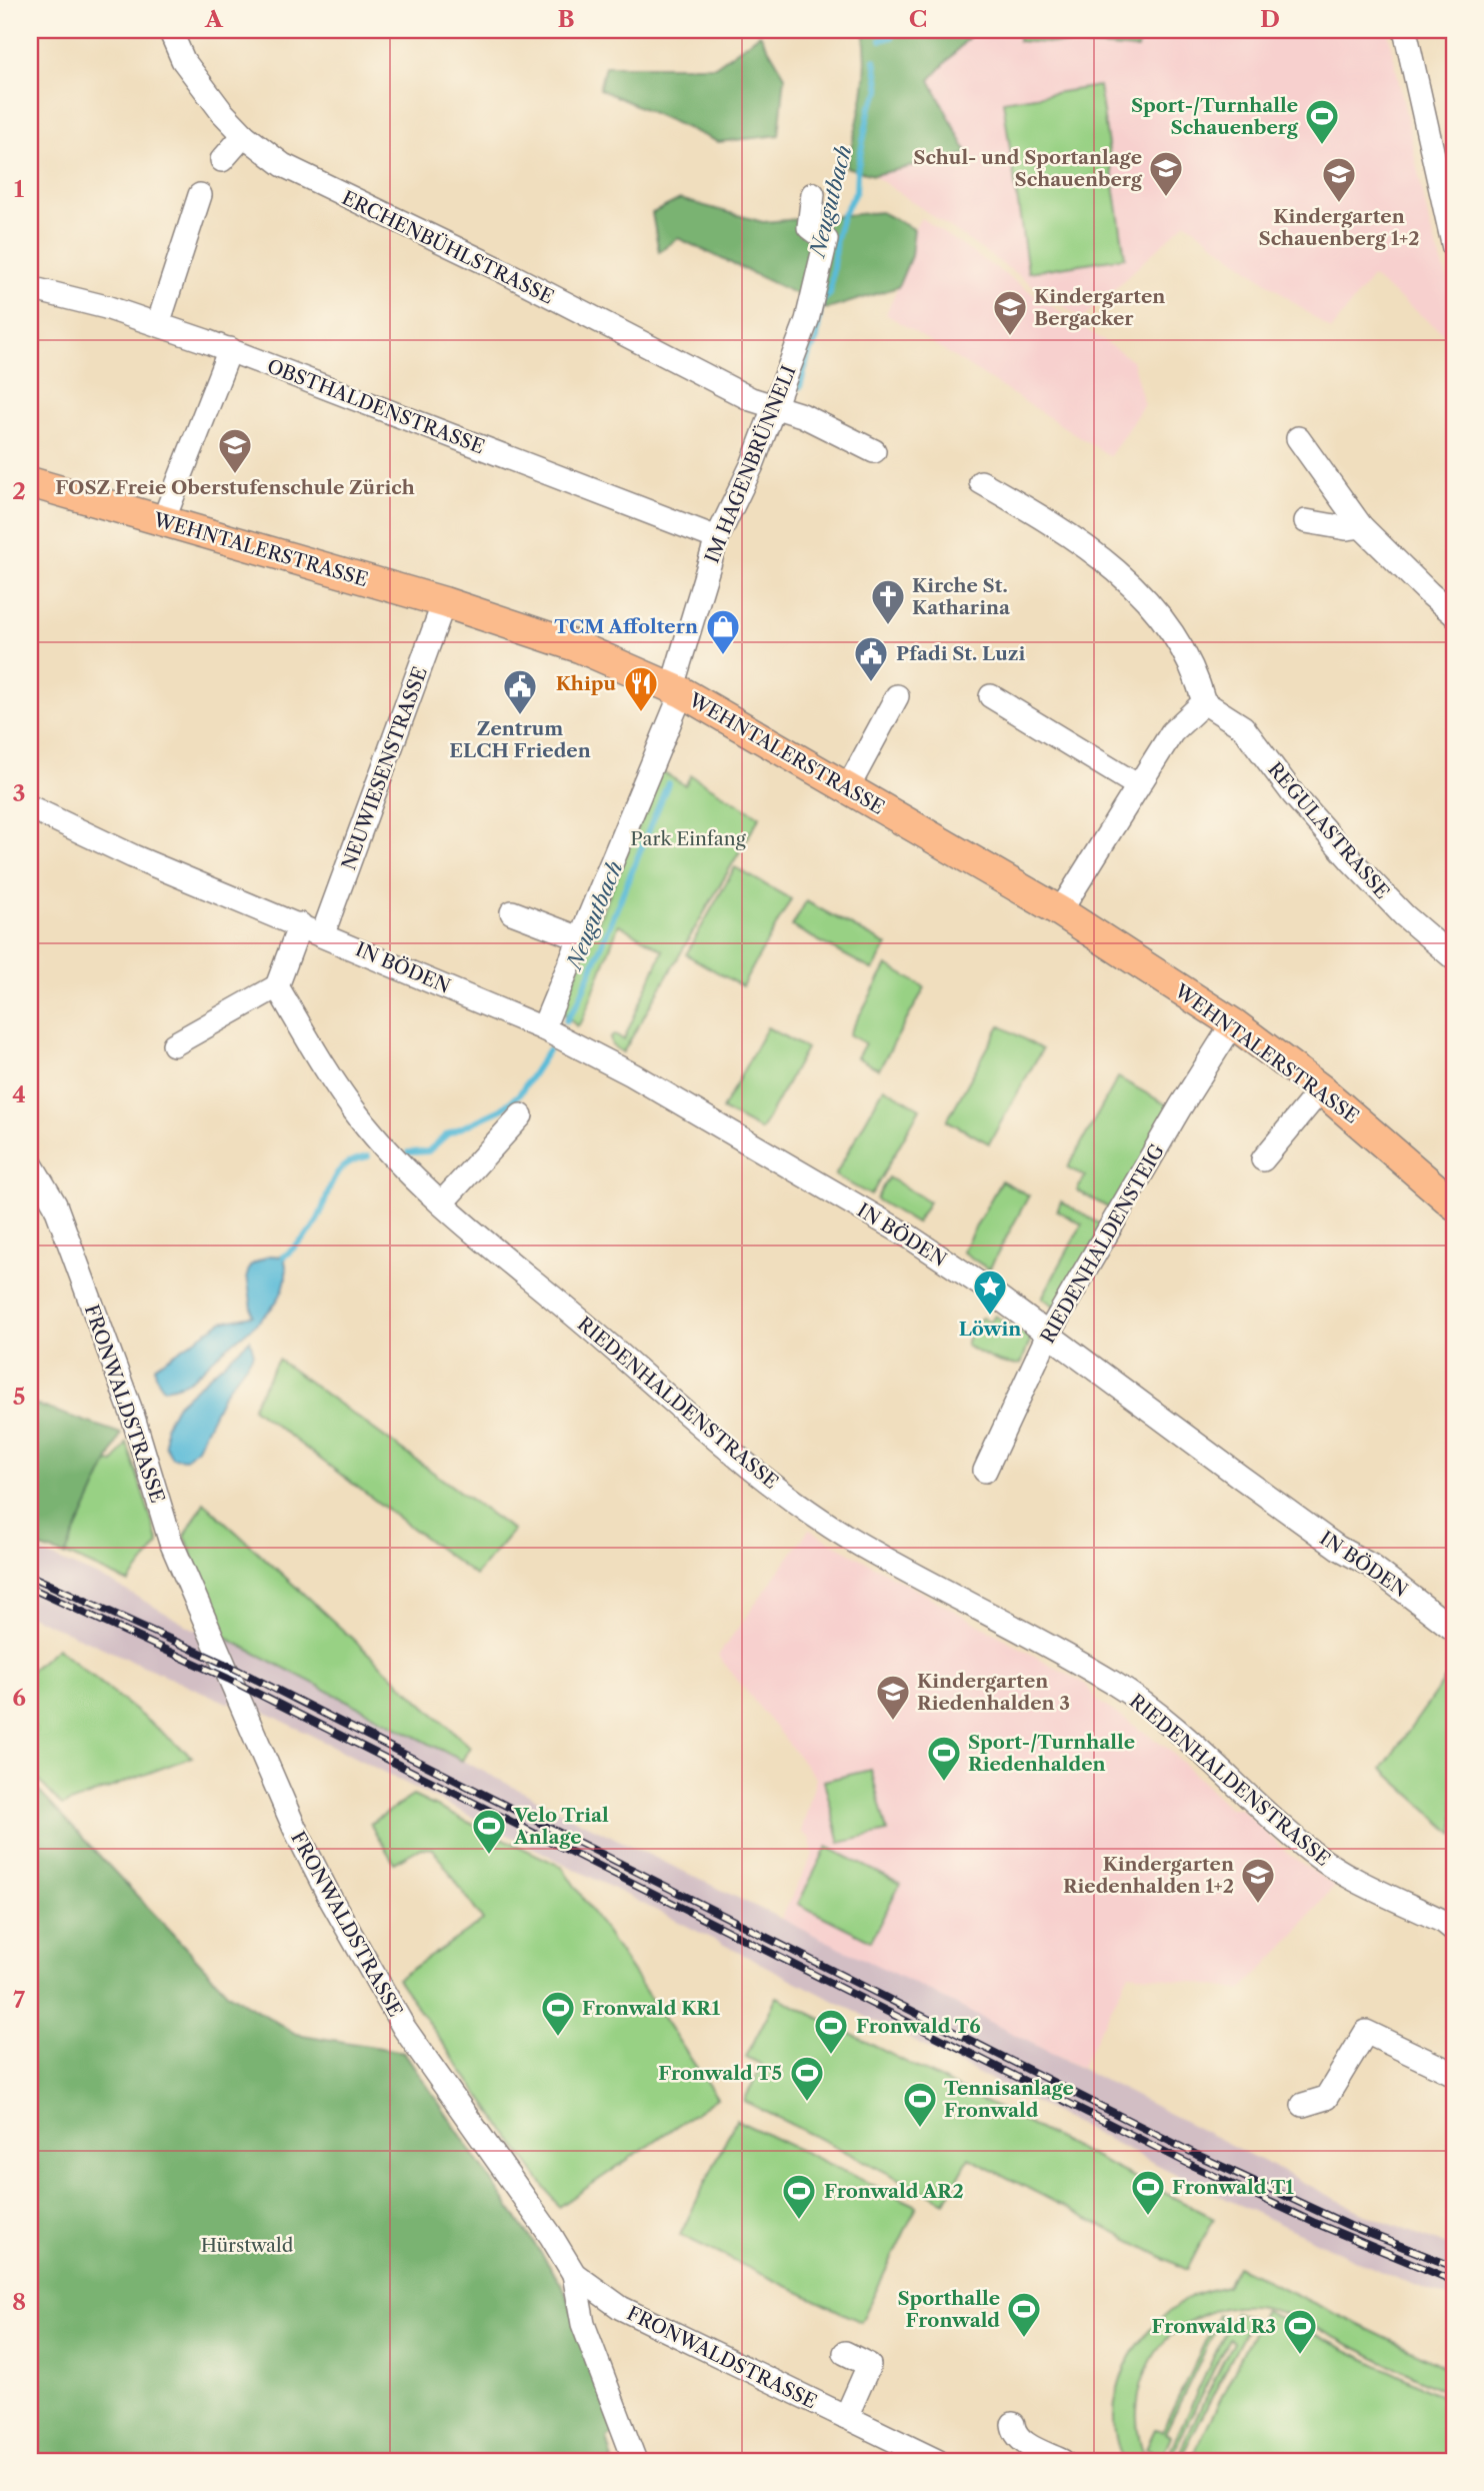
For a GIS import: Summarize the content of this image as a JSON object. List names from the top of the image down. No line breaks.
{"streets":{"main road":["WEHNTALERSTRASSE"],"street":["ERCHENBÜHLSTRASSE","OBSTHALDENSTRASSE","IM HAGENBRÜNNELI","NEUWIESENSTRASSE","REGULASTRASSE","IN BÖDEN","RIEDENHALDENSTEIG","RIEDENHALDENSTRASSE","FRONWALDSTRASSE"]},"crossings":[["ERCHENBÜHLSTRASSE","IM HAGENBRÜNNELI"],["OBSTHALDENSTRASSE","IM HAGENBRÜNNELI"],["IM HAGENBRÜNNELI","WEHNTALERSTRASSE"],["IM HAGENBRÜNNELI","IN BÖDEN"],["WEHNTALERSTRASSE","NEUWIESENSTRASSE"],["WEHNTALERSTRASSE","RIEDENHALDENSTEIG"],["NEUWIESENSTRASSE","IN BÖDEN"],["IN BÖDEN","RIEDENHALDENSTEIG"]],"water":["Neugutbach"],"parks":["Park Einfang","Hürstwald"],"places":{"sports":["Sport-/Turnhalle Schauenberg","Sport-/Turnhalle Riedenhalden","Velo Trial Anlage","Fronwald KR1","Fronwald T6","Fronwald T5","Tennisanlage Fronwald","Fronwald T1","Fronwald AR2","Sporthalle Fronwald","Fronwald R3"],"school or university":["Schul- und Sportanlage Schauenberg","Kindergarten Schauenberg 1+2","Kindergarten Bergacker","FOSZ Freie Oberstufenschule Zürich","Kindergarten Riedenhalden 3","Kindergarten Riedenhalden 1+2"],"church":["Kirche St. Katharina"],"shop":["TCM Affoltern"],"public building":["Pfadi St. Luzi","Zentrum ELCH Frieden"],"restaurant":["Khipu"],"place":["Löwin"]},"grid":{"columns":["A","B","C","D"],"rows":["1","2","3","4","5","6","7","8"]}}
